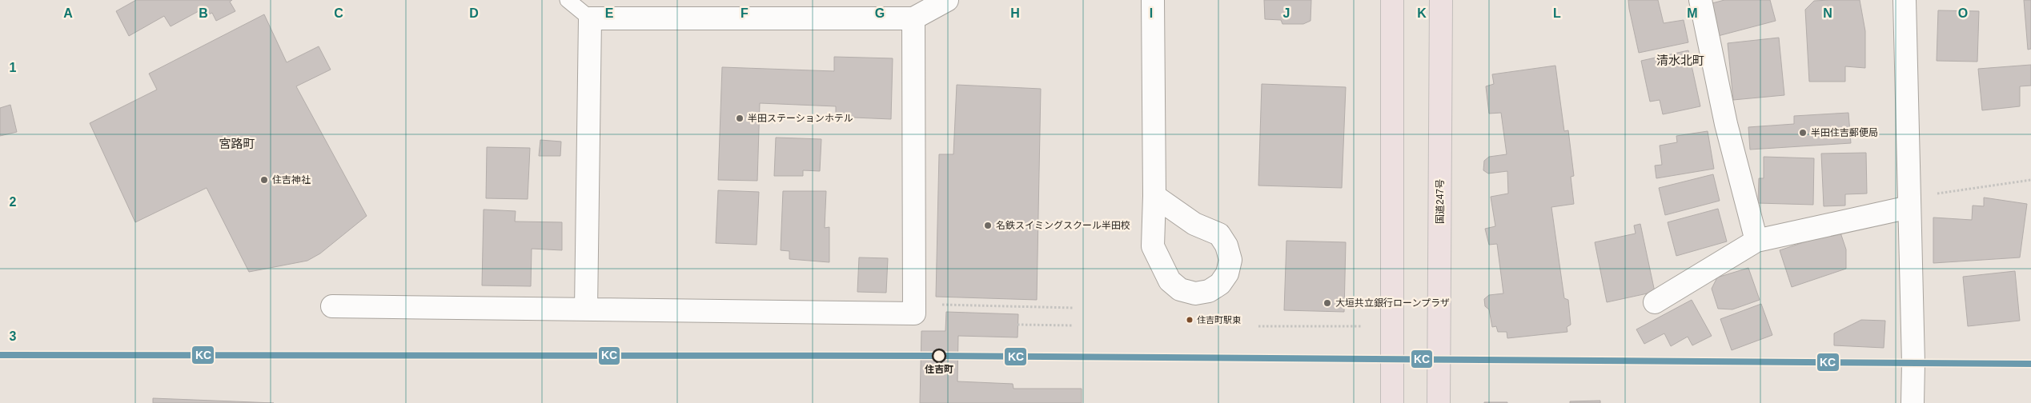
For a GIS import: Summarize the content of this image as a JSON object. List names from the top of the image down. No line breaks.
{"streets":{"highway":["国道247号"]},"districts":["清水北町","宮路町"],"places":["半田ステーションホテル","半田住吉郵便局","住吉神社","名鉄スイミングスクール半田校","大垣共立銀行ローンプラザ","住吉町駅東","住吉町"],"lines":["transit line KC"],"grid":{"columns":["A","B","C","D","E","F","G","H","I","J","K","L","M","N","O"],"rows":["1","2","3"]}}
